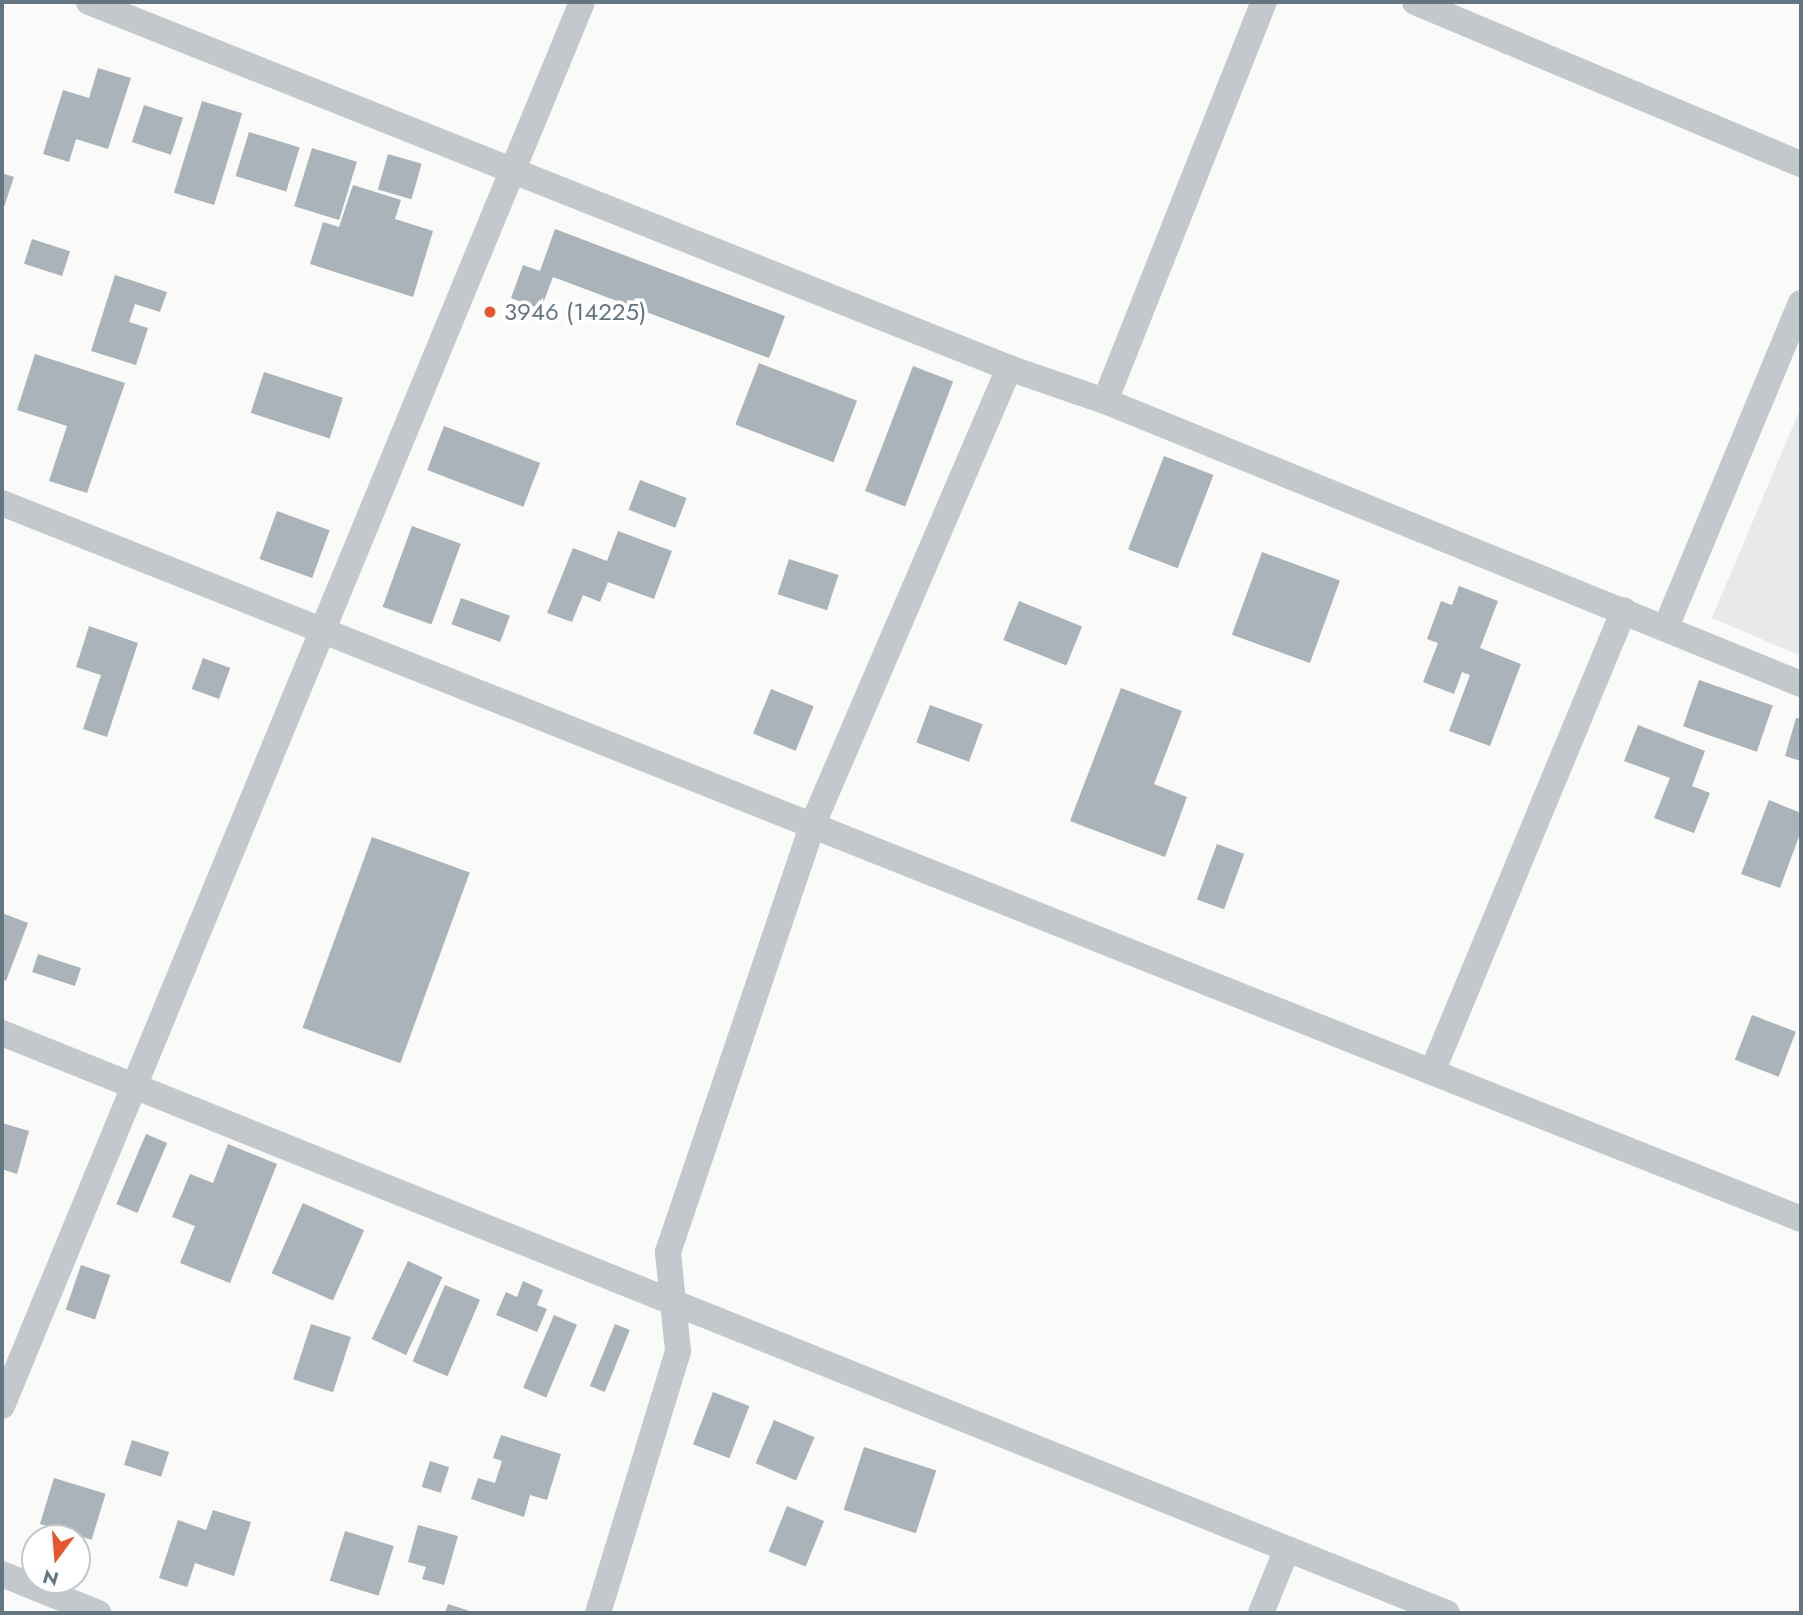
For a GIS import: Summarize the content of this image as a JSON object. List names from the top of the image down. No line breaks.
{"places":["3946 (14225)"],"north":"bottom"}
